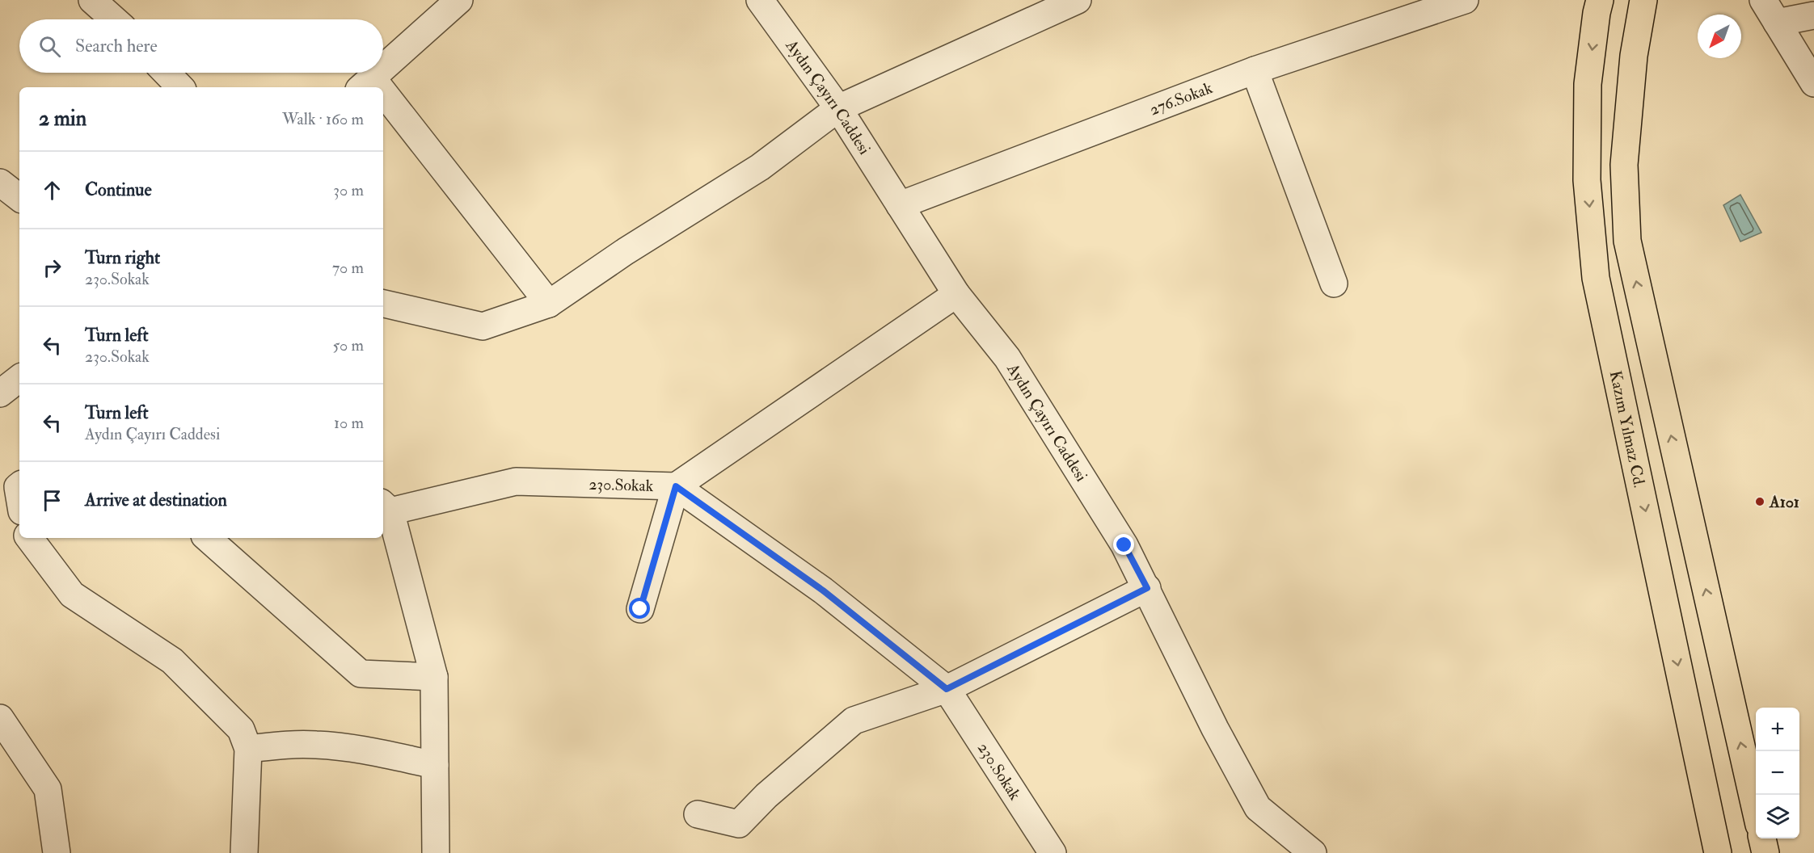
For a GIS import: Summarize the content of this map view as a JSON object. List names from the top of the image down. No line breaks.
{"streets":{"highway":["Kazım Yılmaz Cd."],"street":["Aydın Çayırı Caddesi","276.Sokak","230.Sokak"]},"crossings":[["Aydın Çayırı Caddesi","276.Sokak"]],"places":["A101"],"north":"bottom left","page":{"search":"Search here","heading":["2 min","Walk · 160 m"],"list":[["Continue","30 m"],["Turn right","230.Sokak","70 m"],["Turn left","230.Sokak","50 m"],["Turn left","Aydın Çayırı Caddesi","10 m"],"Arrive at destination"],"map_buttons":["+","−"]}}
